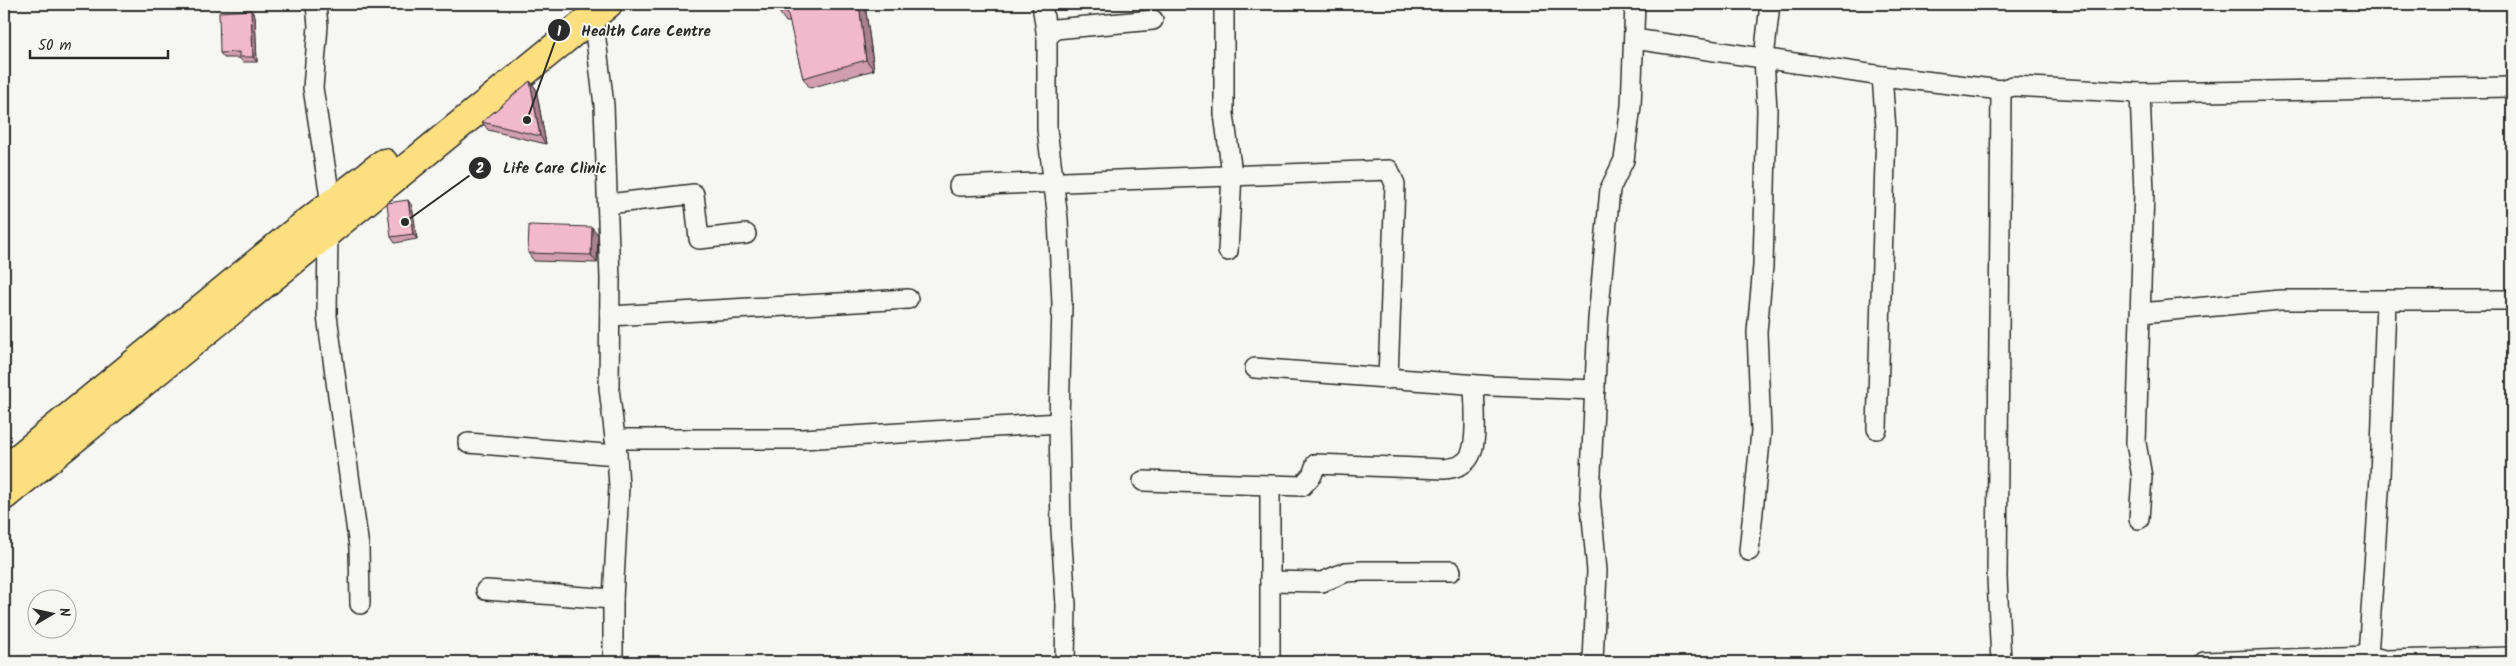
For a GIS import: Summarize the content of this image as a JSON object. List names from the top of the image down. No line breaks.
{"places":["Health Care Centre","Life Care Clinic"],"scale_bar":"50 m","north":"right"}
